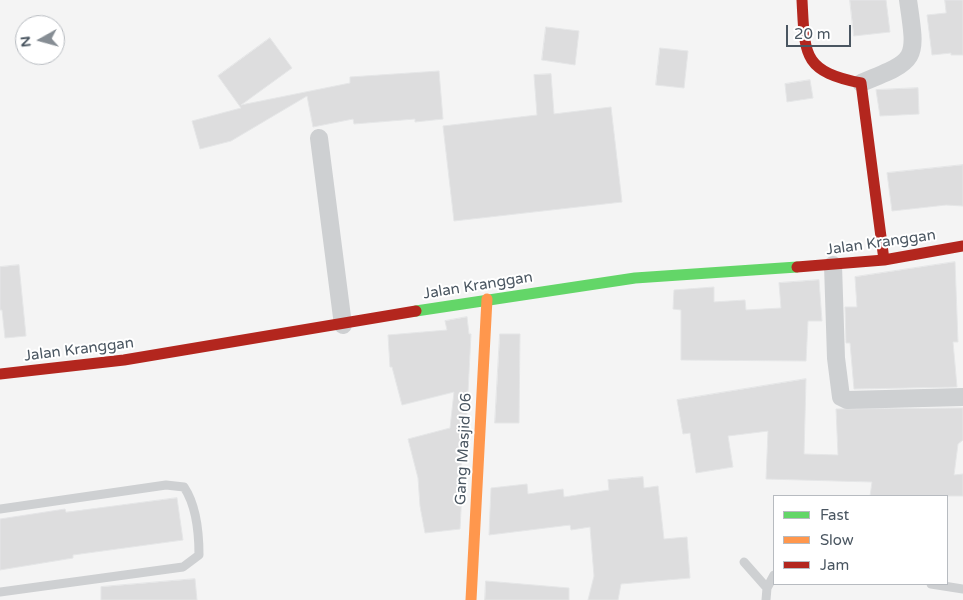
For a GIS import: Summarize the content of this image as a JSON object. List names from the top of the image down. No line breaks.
{"streets":{"main road":["Jalan Kranggan","Gang Masjid 06"]},"crossings":[["Jalan Kranggan","Gang Masjid 06"]],"legend":["Fast","Slow","Jam"],"scale_bar":"20 m","north":"left"}
